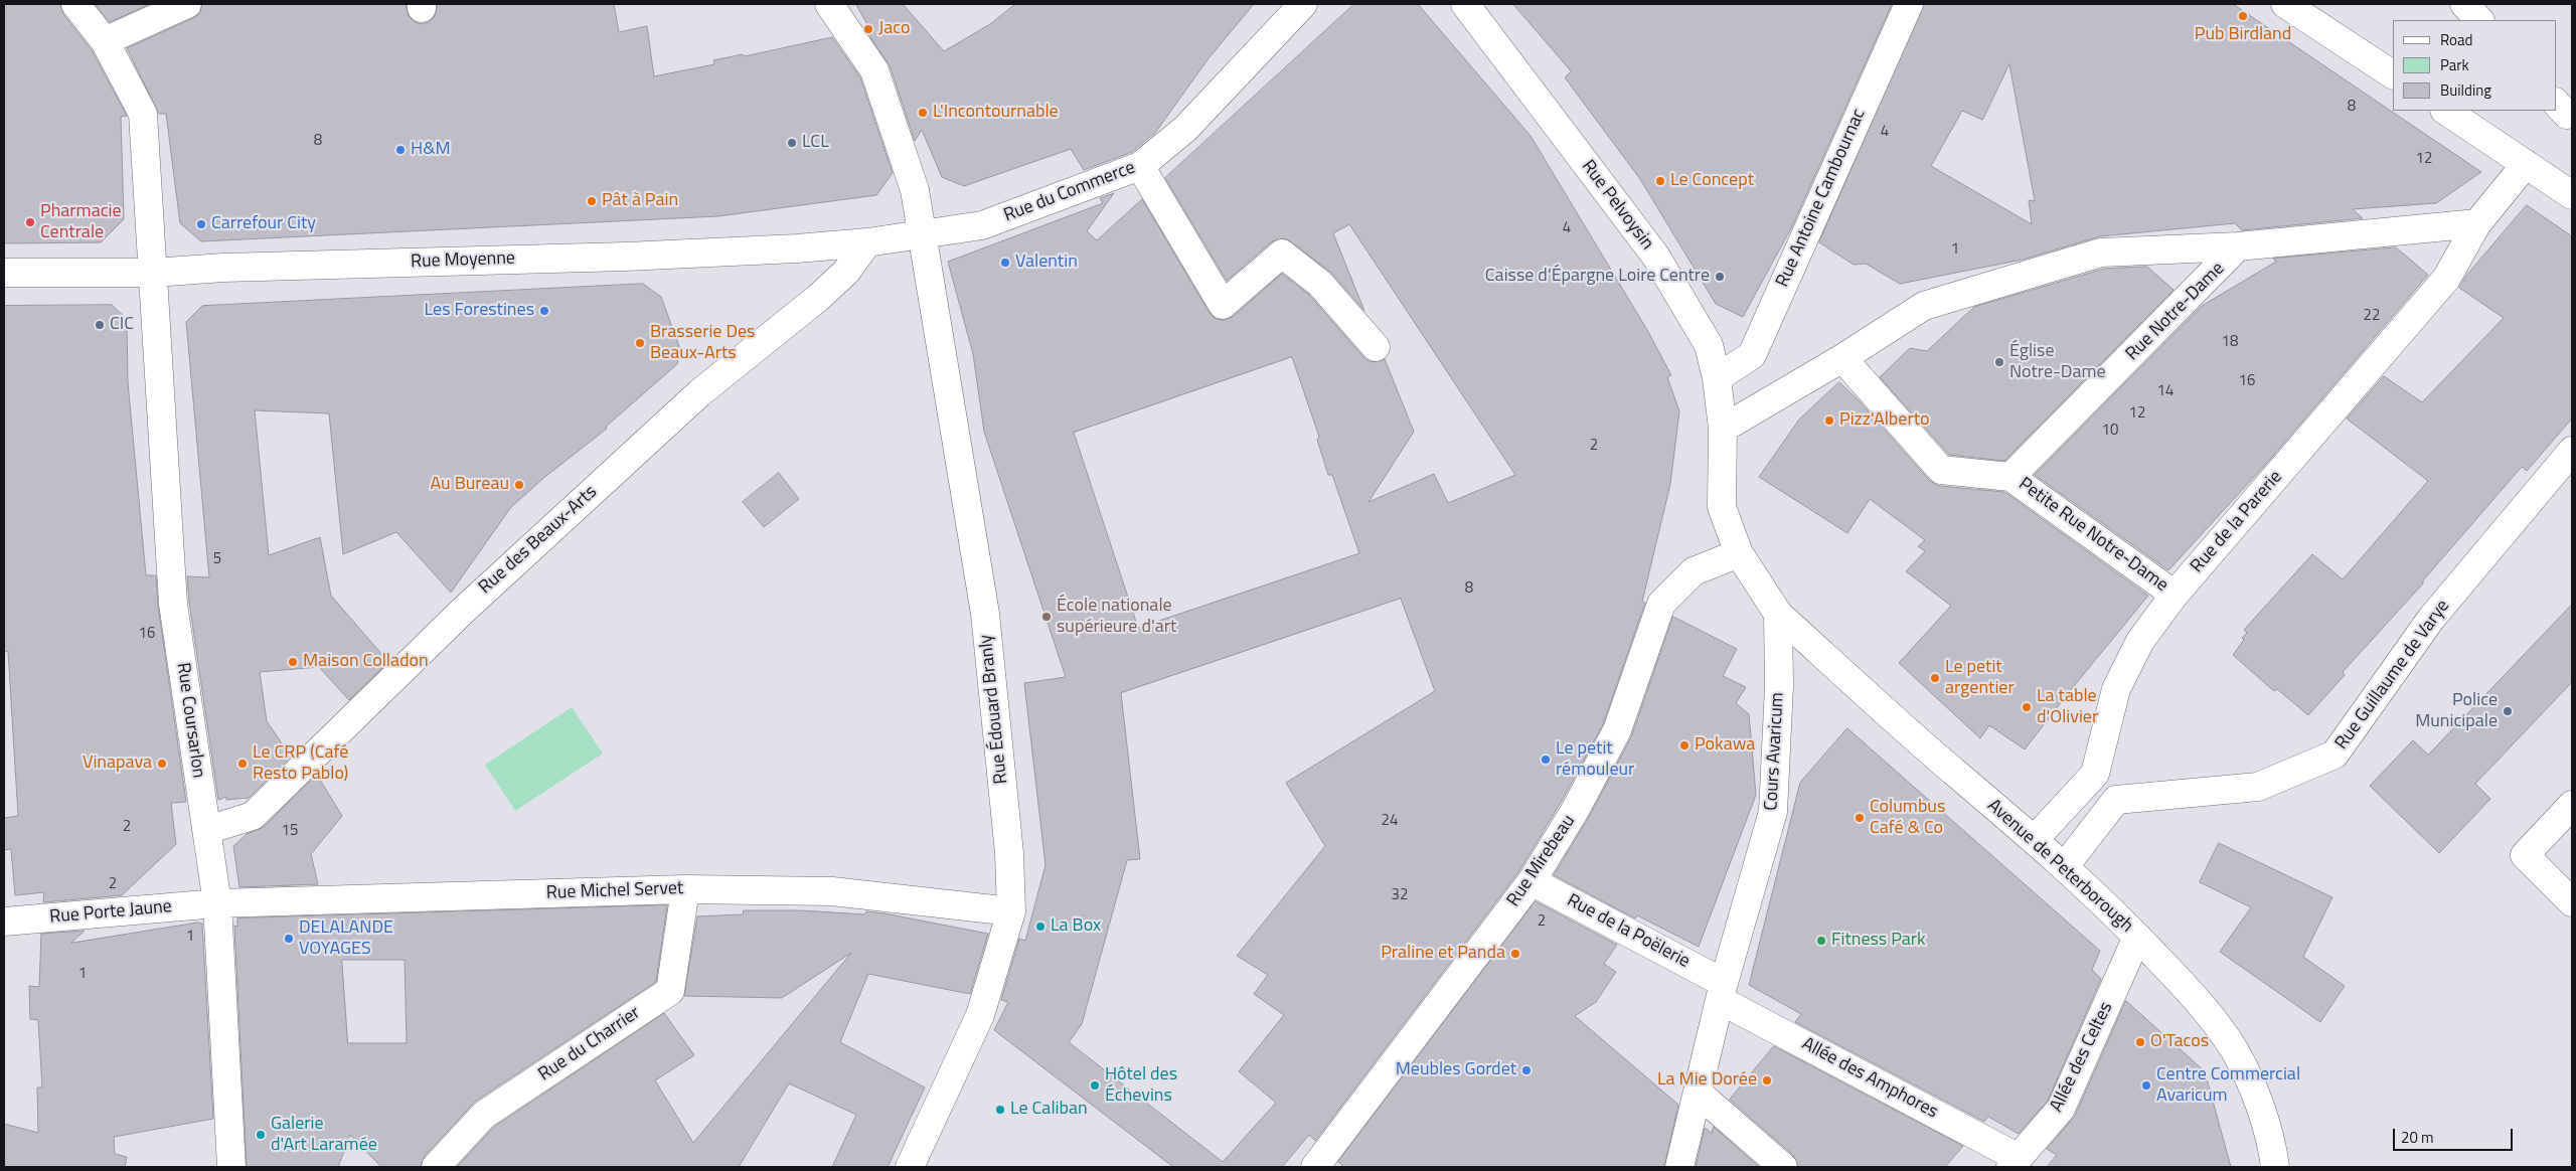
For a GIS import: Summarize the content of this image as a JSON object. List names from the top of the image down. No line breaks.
{"streets":{"street":["Rue du Commerce","Rue Antoine Cambournac","Rue Pelvoysin","Rue Moyenne","Rue Notre-Dame","Rue de la Parerie","Petite Rue Notre-Dame","Rue des Beaux-Arts","Rue Guillaume de Varye","Rue Édouard Branly","Rue Coursarlon","Cours Avaricum","Rue Mirebeau","Avenue de Peterborough","Rue Michel Servet","Rue Porte Jaune","Rue de la Poëlerie","Rue du Charrier","Allée des Celtes","Allée des Amphores"]},"crossings":[["Rue du Commerce","Rue Moyenne"],["Rue du Commerce","Rue Édouard Branly"],["Rue Antoine Cambournac","Rue Pelvoysin"],["Rue Pelvoysin","Rue Notre-Dame"],["Rue Moyenne","Rue des Beaux-Arts"],["Rue Moyenne","Rue Édouard Branly"],["Rue Moyenne","Rue Coursarlon"],["Rue Notre-Dame","Rue de la Parerie"],["Rue Notre-Dame","Petite Rue Notre-Dame"],["Rue de la Parerie","Petite Rue Notre-Dame"],["Rue de la Parerie","Avenue de Peterborough"],["Rue des Beaux-Arts","Rue Coursarlon"],["Rue Guillaume de Varye","Avenue de Peterborough"],["Rue Édouard Branly","Rue Michel Servet"],["Rue Coursarlon","Rue Michel Servet"],["Rue Coursarlon","Rue Porte Jaune"],["Cours Avaricum","Avenue de Peterborough"],["Cours Avaricum","Rue de la Poëlerie"],["Cours Avaricum","Allée des Amphores"],["Rue Mirebeau","Rue de la Poëlerie"],["Avenue de Peterborough","Allée des Celtes"],["Rue Michel Servet","Rue Porte Jaune"],["Rue Michel Servet","Rue du Charrier"],["Rue de la Poëlerie","Allée des Amphores"],["Allée des Celtes","Allée des Amphores"]],"places":["Pub Birdland","Jaco","L'Incontournable","LCL","H&M","Le Concept","Pât à Pain","Pharmacie Centrale","Carrefour City","Valentin","Caisse d'Épargne Loire Centre","Les Forestines","CIC","Brasserie Des Beaux-Arts","Église Notre-Dame","Pizz'Alberto","Au Bureau","École nationale supérieure d'art","Maison Colladon","Le petit argentier","La table d'Olivier","Police Municipale","Pokawa","Le petit rémouleur","Vinapava","Le CRP (Café Resto Pablo)","Columbus Café & Co","La Box","DELALANDE VOYAGES","Fitness Park","Praline et Panda","O'Tacos","Meubles Gordet","La Mie Dorée","Hôtel des Échevins","Centre Commercial Avaricum","Le Caliban","Galerie d'Art Laramée"],"house_numbers":["8","4","8","12","4","1","22","18","16","14","12","10","2","5","8","16","24","2","15","2","32","2","1","1"],"legend":["Road","Park","Building"],"scale_bar":"20 m"}
